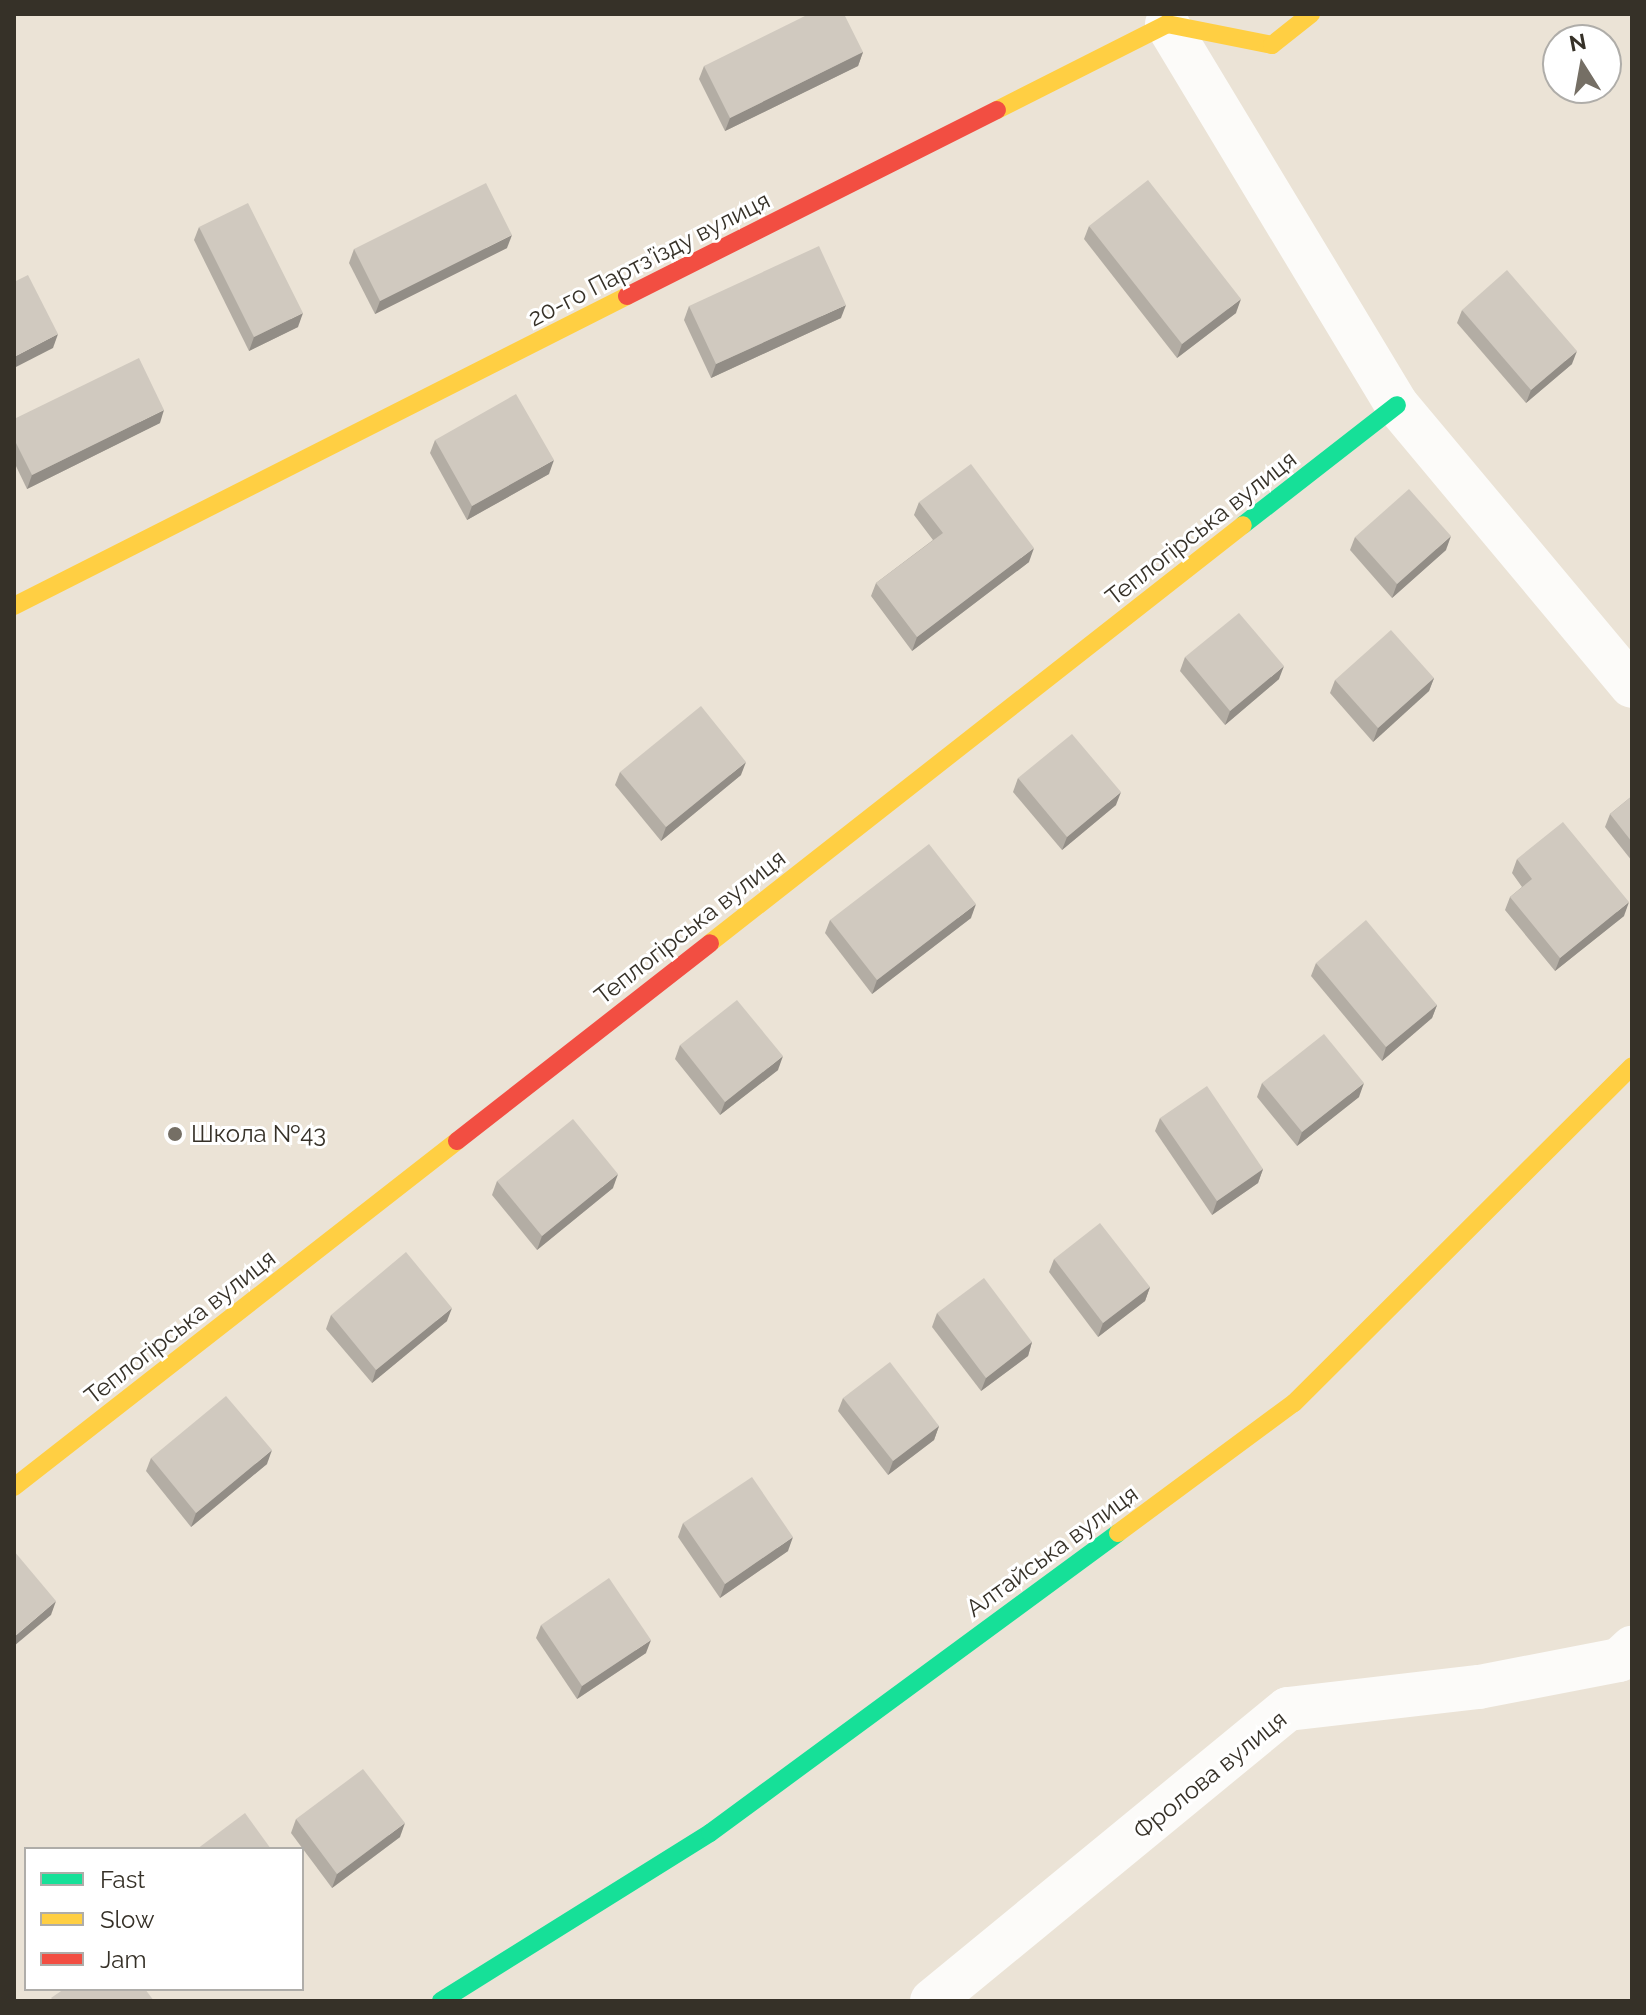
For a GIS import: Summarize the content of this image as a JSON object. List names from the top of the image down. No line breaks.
{"streets":{"street":["20-го Партз’їзду вулиця","Теплогірська вулиця","Алтайська вулиця","Фролова вулиця"]},"places":["Школа №43"],"legend":["Fast","Slow","Jam"],"north":"top"}
